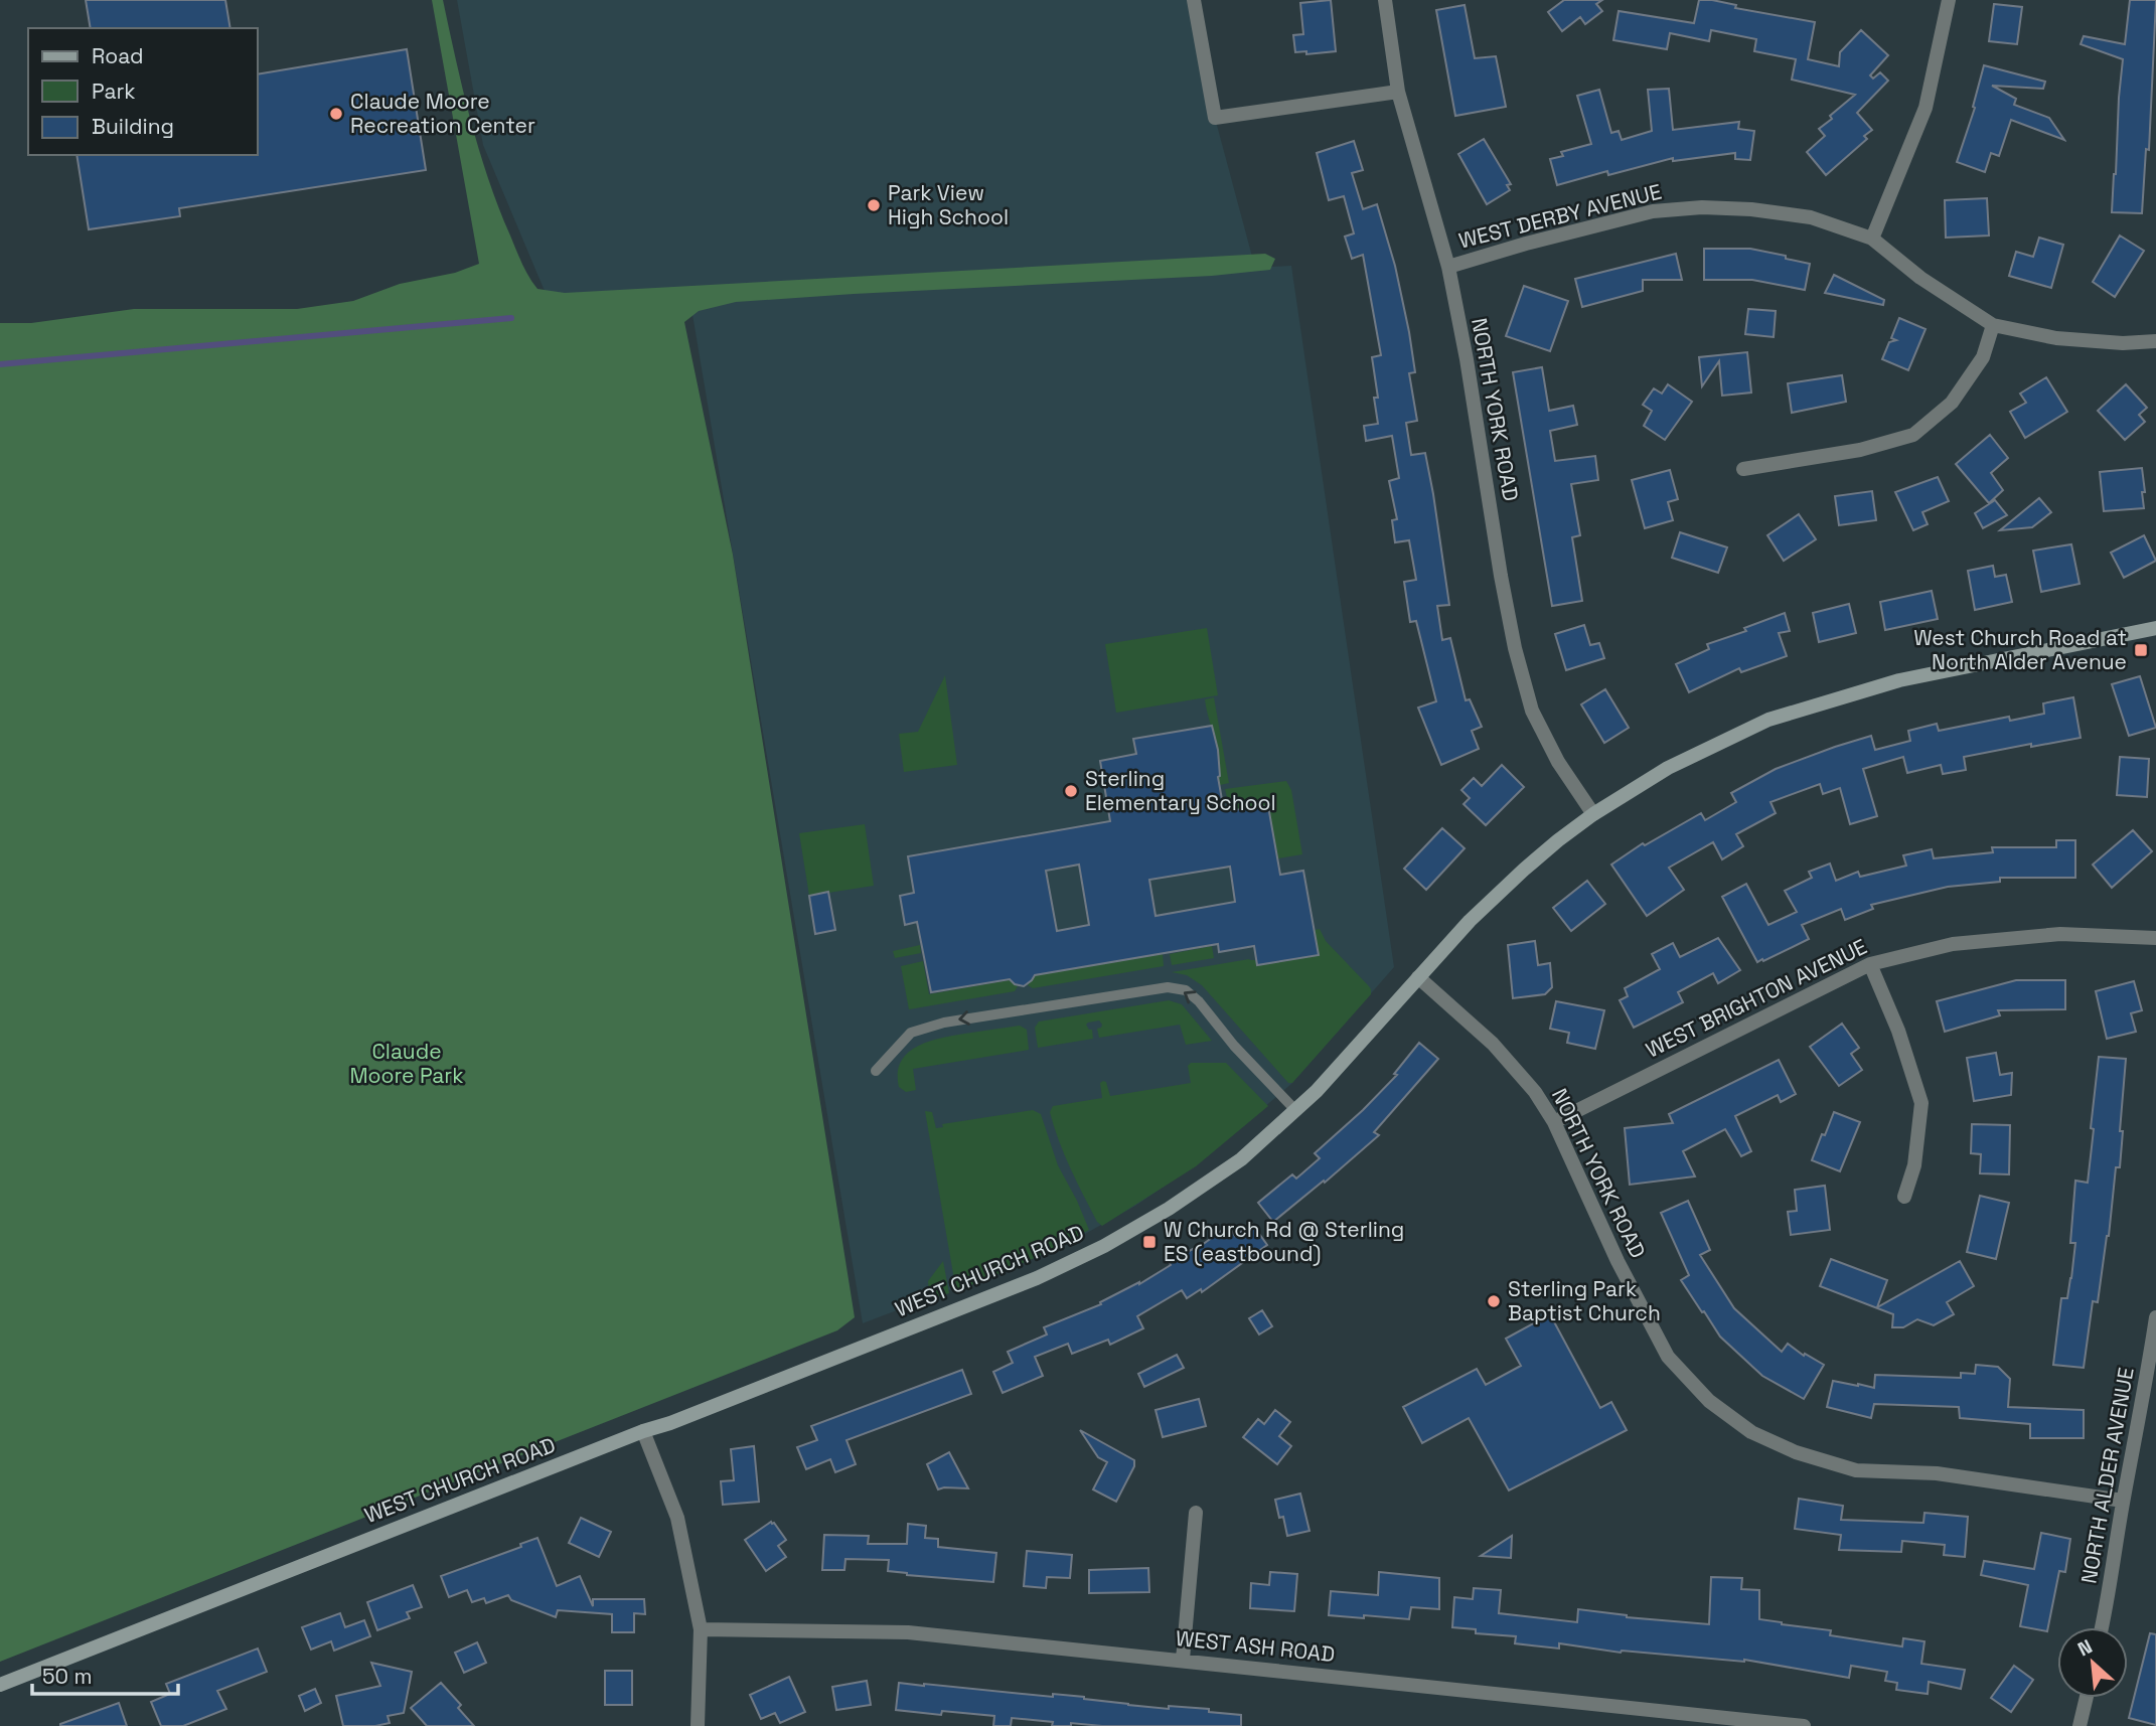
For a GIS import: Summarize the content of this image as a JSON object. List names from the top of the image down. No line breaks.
{"streets":{"main road":["WEST CHURCH ROAD"],"street":["WEST DERBY AVENUE","NORTH YORK ROAD","WEST BRIGHTON AVENUE","NORTH ALDER AVENUE","WEST ASH ROAD"]},"crossings":[["WEST DERBY AVENUE","NORTH YORK ROAD"],["NORTH YORK ROAD","WEST BRIGHTON AVENUE"],["NORTH YORK ROAD","WEST CHURCH ROAD"],["NORTH YORK ROAD","NORTH ALDER AVENUE"]],"parks":["Claude Moore Park"],"places":{"other":["Claude Moore Recreation Center","Park View High School","Sterling Elementary School","Sterling Park Baptist Church"],"transit":["West Church Road at North Alder Avenue","W Church Rd @ Sterling ES (eastbound)"]},"legend":["Road","Park","Building"],"scale_bar":"50 m","north":"top left"}
